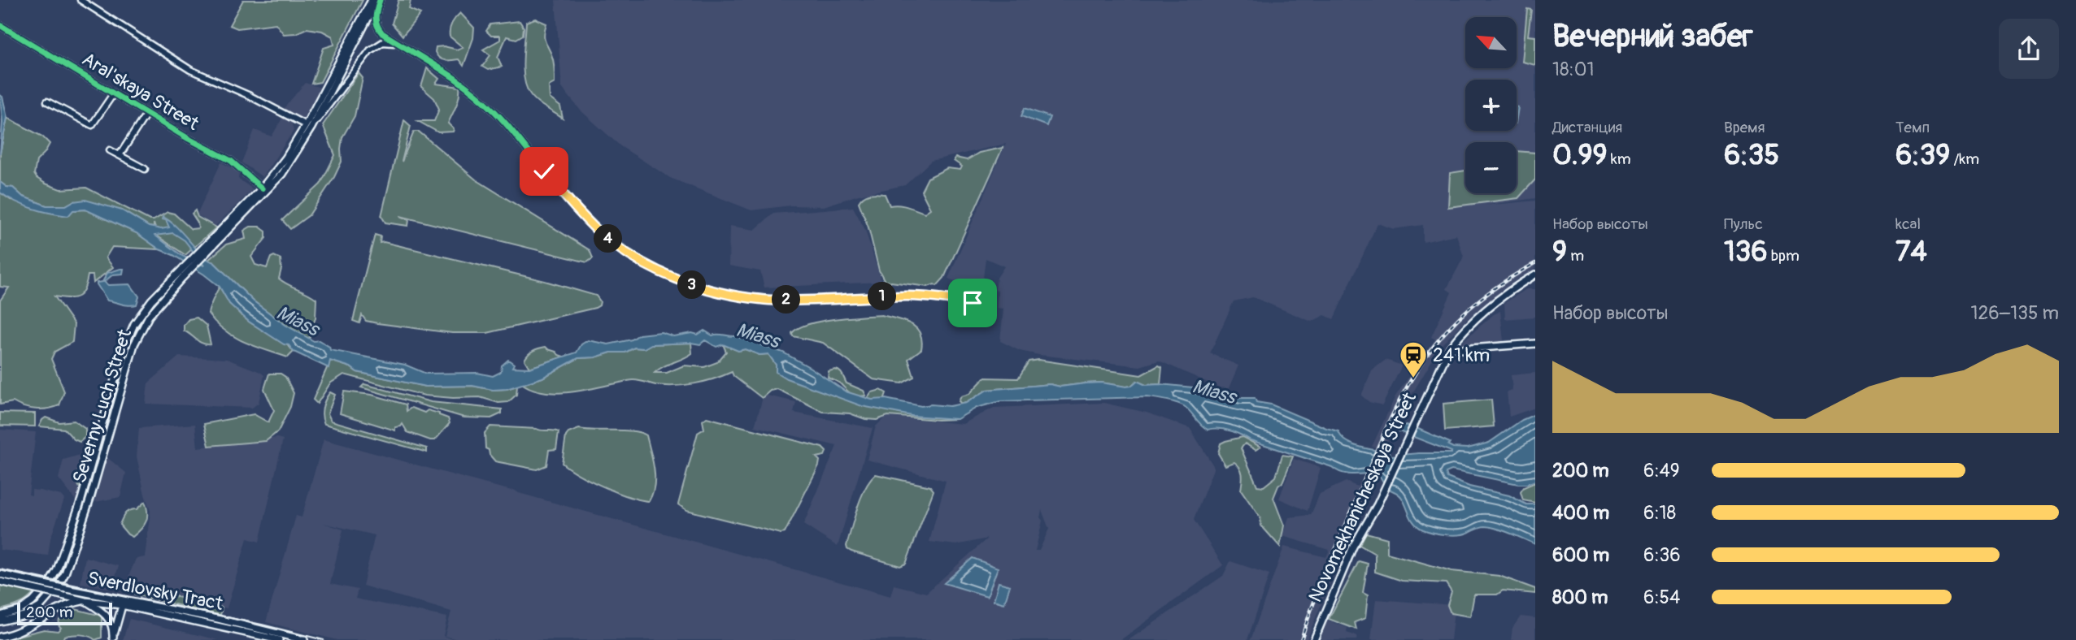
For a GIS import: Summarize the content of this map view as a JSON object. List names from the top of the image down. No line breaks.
{"streets":{"main road":["Severny Luch Street","Novomekhanicheskaya Street","Sverdlovsky Tract"],"street":["Aral'skaya Street"]},"crossings":[["Aral'skaya Street","Severny Luch Street"]],"water":["Miass"],"places":{"station":["241 km"]},"scale_bar":"200 m","north":"top left","page":{"heading":["Вечерний забег","18:01"],"map_buttons":["+","−"],"stats":[["Дистанция","0.99 km"],["Время","6:35"],["Темп","6:39 /km"],["Набор высоты","9 m"],["Пульс","136 bpm"],["kcal","74"]],"pins":["4","3","1","2"],"chart":["Набор высоты","126–135 m"],"list":[{"name":"200 m","note":"6:49"},{"name":"400 m","note":"6:18"},{"name":"600 m","note":"6:36"},{"name":"800 m","note":"6:54"}],"scale":"200 m"}}
